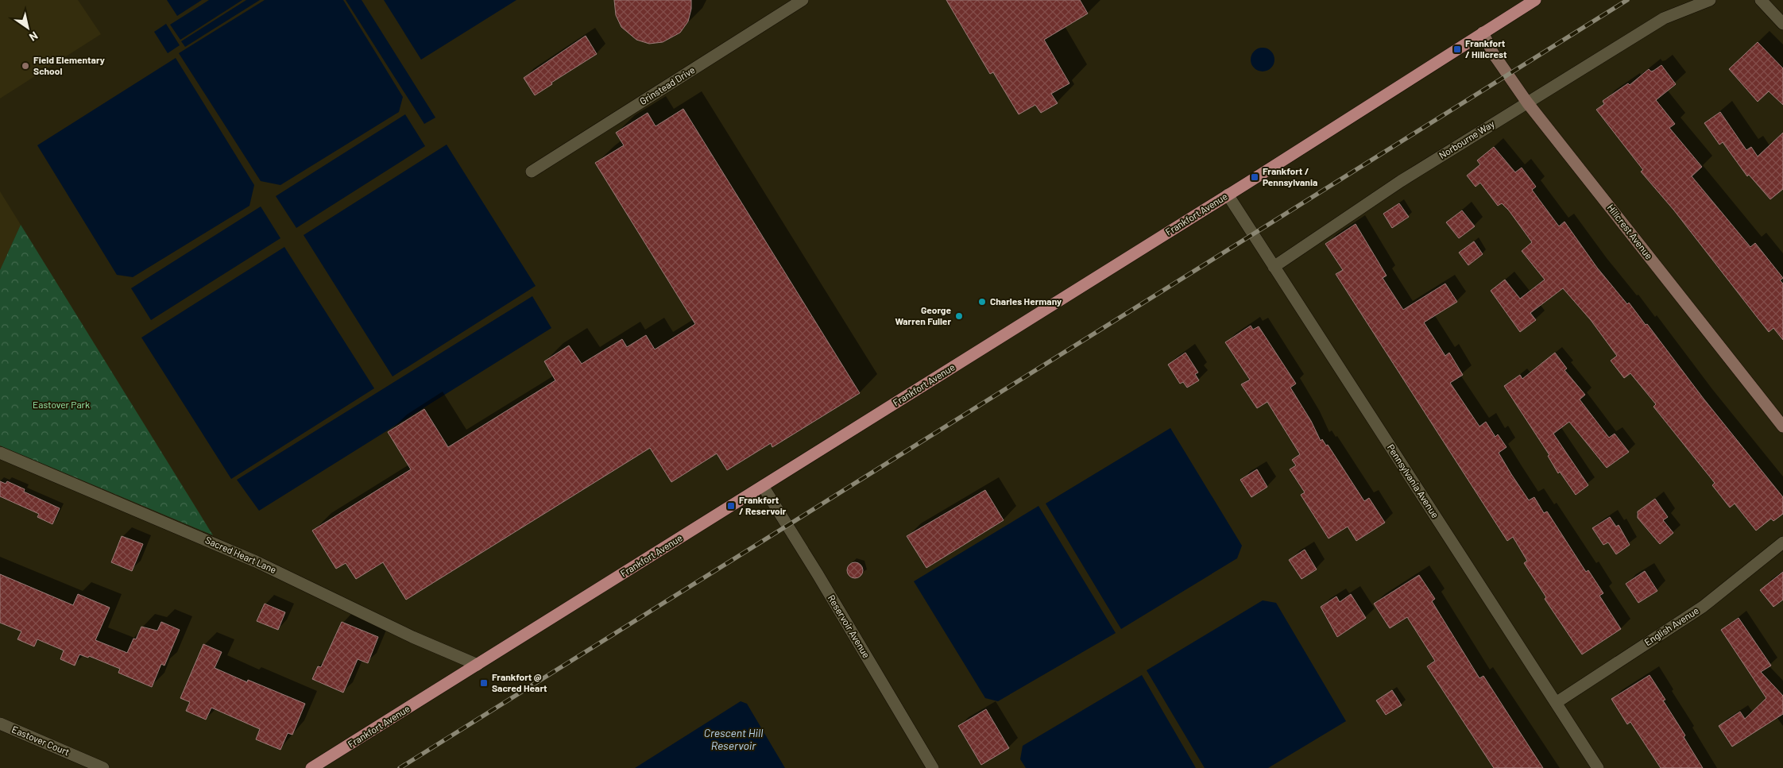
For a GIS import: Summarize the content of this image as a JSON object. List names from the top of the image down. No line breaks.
{"streets":{"main road":["Frankfort Avenue","Hillcrest Avenue"],"street":["Grinstead Drive","Norbourne Way","Pennsylvania Avenue","Sacred Heart Lane","Reservoir Avenue","English Avenue","Eastover Court"]},"crossings":[["Norbourne Way","Hillcrest Avenue"],["Norbourne Way","Pennsylvania Avenue"],["Frankfort Avenue","Hillcrest Avenue"],["Frankfort Avenue","Pennsylvania Avenue"],["Frankfort Avenue","Sacred Heart Lane"],["Frankfort Avenue","Reservoir Avenue"],["Pennsylvania Avenue","English Avenue"]],"water":["Crescent Hill Reservoir"],"parks":["Eastover Park"],"places":{"transit":["Frankfort / Hillcrest","Frankfort / Pennsylvania","Frankfort / Reservoir","Frankfort @ Sacred Heart"],"other":["Field Elementary School","Charles Hermany","George Warren Fuller"]},"north":"bottom right"}
